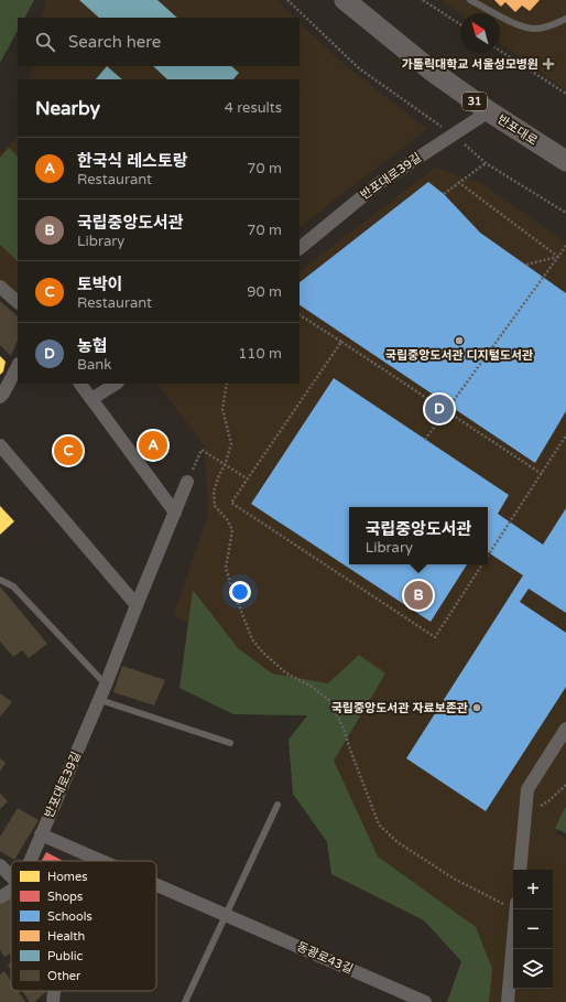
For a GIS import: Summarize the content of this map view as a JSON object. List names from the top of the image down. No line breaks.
{"streets":{"main road":["31","반포대로"],"street":["반포대로39길","동광로43길"]},"crossings":[["반포대로","반포대로39길"],["반포대로39길","동광로43길"]],"places":{"health":["가톨릭대학교 서울성모병원"],"other":["국립중앙도서관 디지털도서관","국립중앙도서관 자료보존관"]},"legend":["Homes","Shops","Schools","Health","Public","Other"],"north":"top left","page":{"search":"Search here","heading":["Nearby","4 results"],"list":[{"mark":"A","name":"한국식 레스토랑","note":"Restaurant","value":"70 m"},{"mark":"B","name":"국립중앙도서관","note":"Library","value":"70 m"},{"mark":"C","name":"토박이","note":"Restaurant","value":"90 m"},{"mark":"D","name":"농협","note":"Bank","value":"110 m"}],"pins":["D","A","C","B"],"popup":["국립중앙도서관","Library"],"map_buttons":["+","−"]}}
